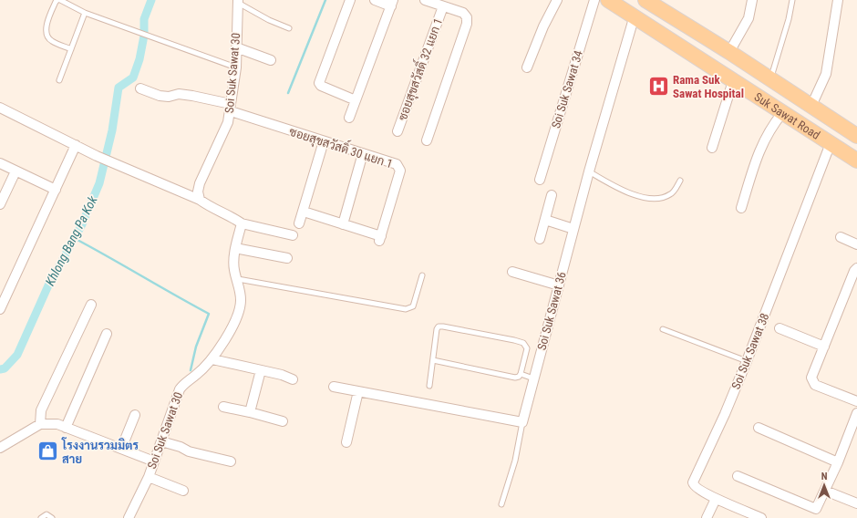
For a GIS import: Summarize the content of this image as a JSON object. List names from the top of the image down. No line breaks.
{"streets":{"main road":["Suk Sawat Road"],"street":["ซอยสุขสวัสดิ์ 32 แยก 1","Soi Suk Sawat 30","Soi Suk Sawat 34","ซอยสุขสวัสดิ์ 30 แยก 1","Soi Suk Sawat 36","Soi Suk Sawat 38"]},"crossings":[["Soi Suk Sawat 30","ซอยสุขสวัสดิ์ 30 แยก 1"],["Suk Sawat Road","Soi Suk Sawat 36"],["Suk Sawat Road","Soi Suk Sawat 38"]],"water":["Khlong Bang Pa Kok"],"places":{"hospital":["Rama Suk Sawat Hospital"],"shop":["โรงงานรวมมิตร สาย"]},"north":"top"}
